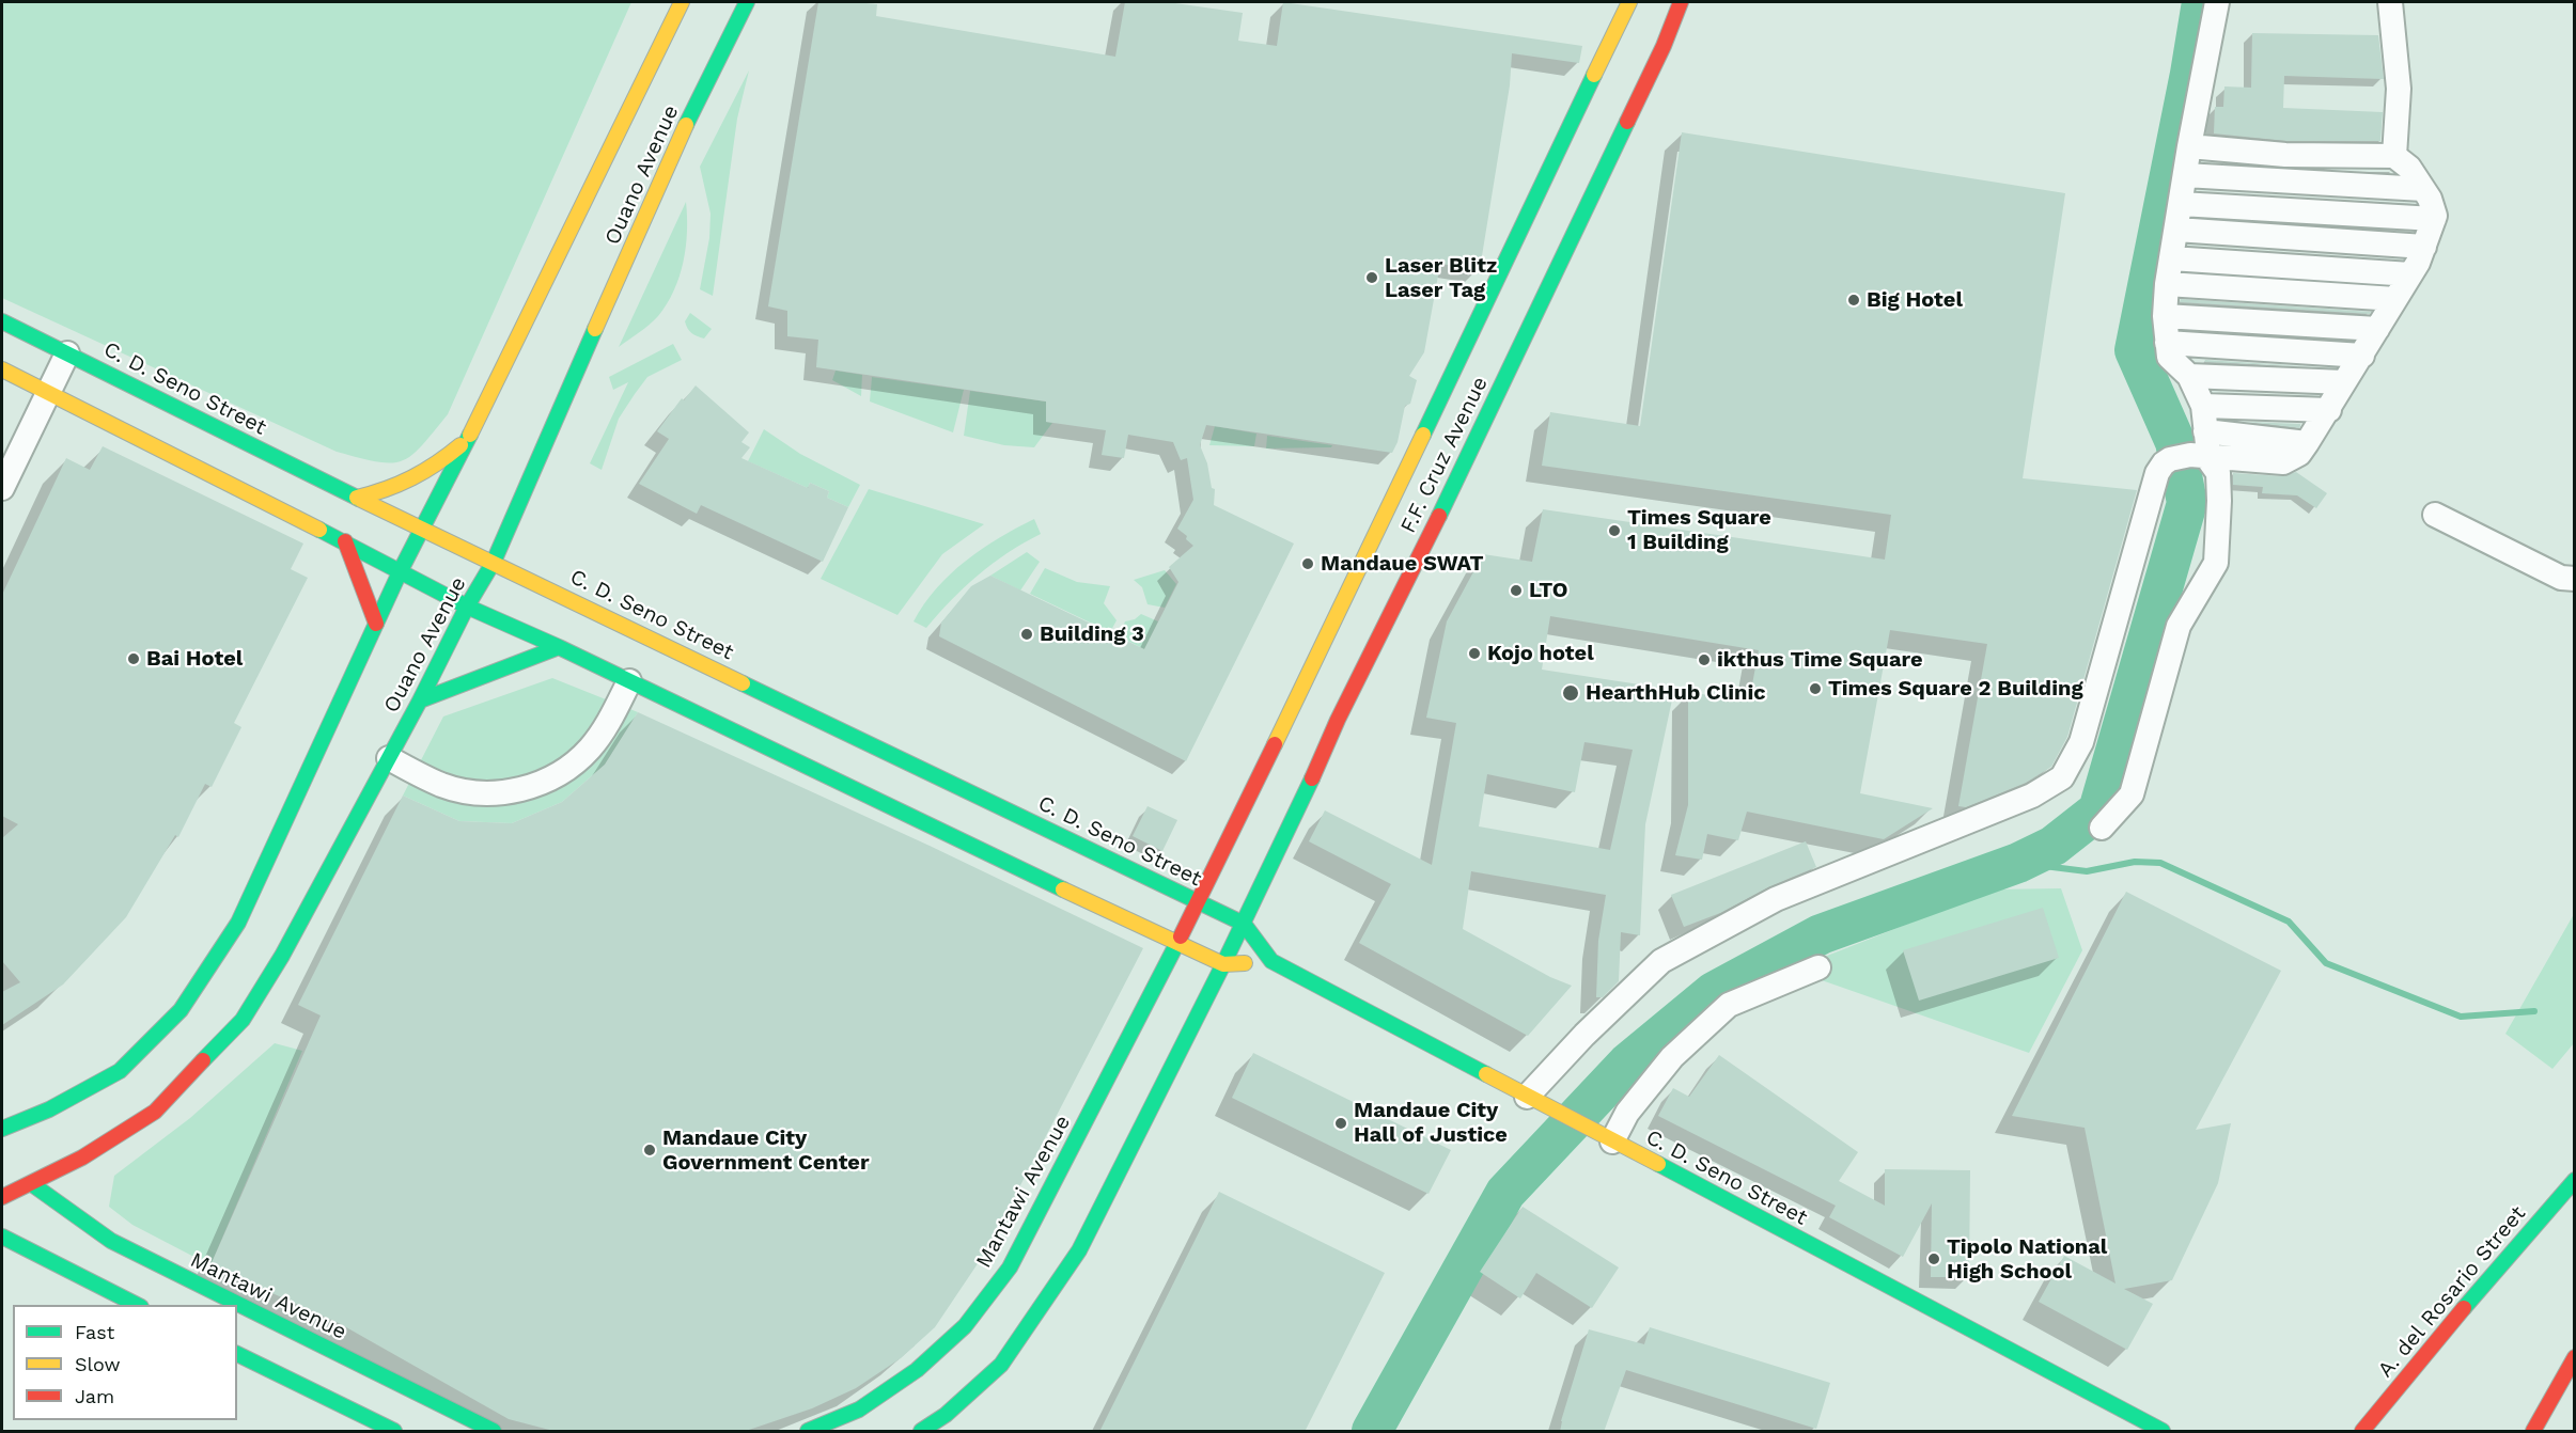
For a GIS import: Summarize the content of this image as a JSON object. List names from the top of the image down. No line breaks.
{"streets":{"main road":["Ouano Avenue","C. D. Seno Street","F.F. Cruz Avenue","Mantawi Avenue","A. del Rosario Street"]},"crossings":[["Ouano Avenue","C. D. Seno Street"],["Ouano Avenue","Mantawi Avenue"],["C. D. Seno Street","F.F. Cruz Avenue"],["C. D. Seno Street","Mantawi Avenue"],["F.F. Cruz Avenue","Mantawi Avenue"]],"places":["Laser Blitz Laser Tag","Big Hotel","Times Square 1 Building","Mandaue SWAT","LTO","Building 3","Kojo hotel","Bai Hotel","ikthus Time Square","Times Square 2 Building","HearthHub Clinic","Mandaue City Hall of Justice","Mandaue City Government Center","Tipolo National High School"],"legend":["Fast","Slow","Jam"]}
